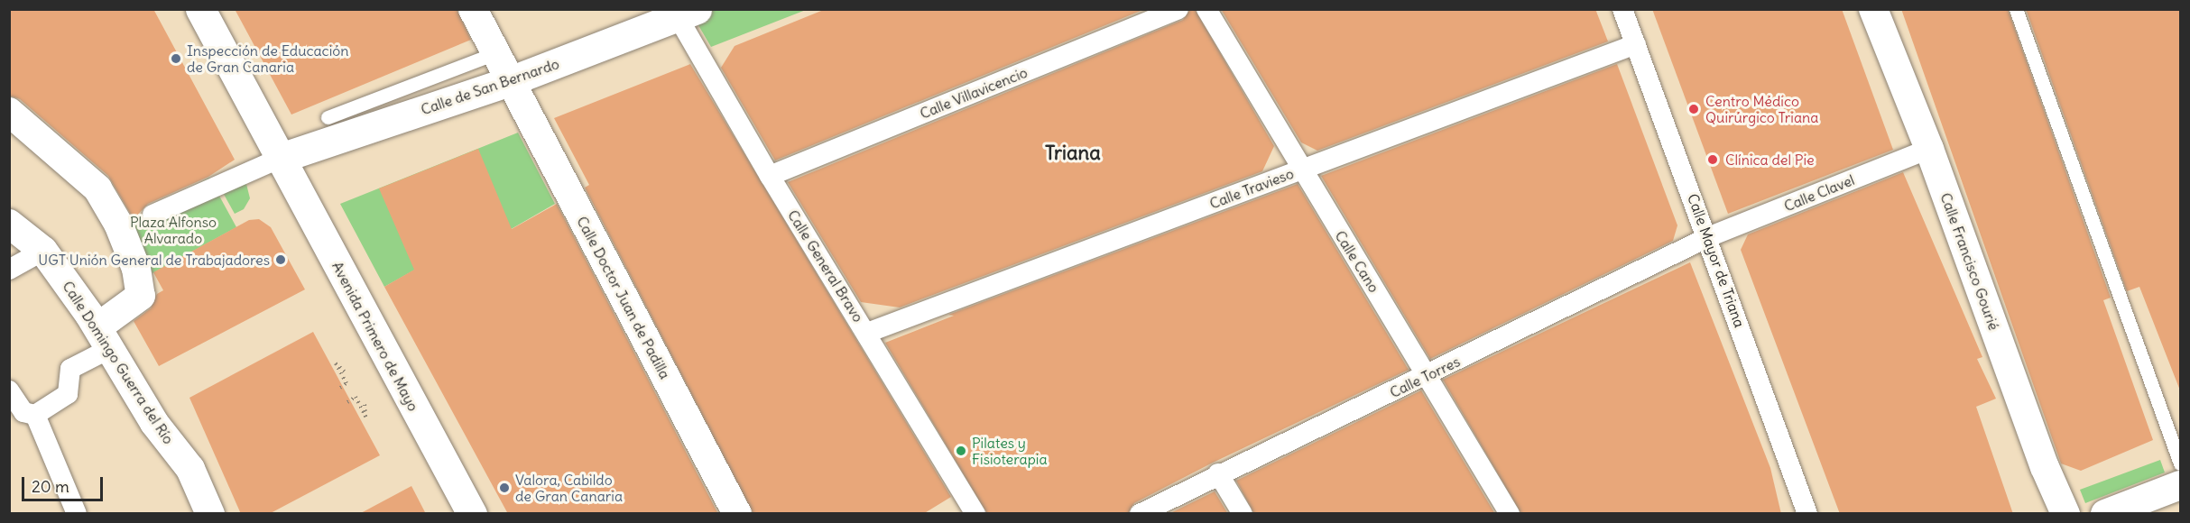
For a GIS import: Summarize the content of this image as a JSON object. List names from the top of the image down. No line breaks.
{"streets":{"street":["Calle de San Bernardo","Calle Villavicencio","Calle Travieso","Calle Clavel","Calle Mayor de Triana","Calle Cano","Calle Francisco Gourié","Calle General Bravo","Calle Doctor Juan de Padilla","Avenida Primero de Mayo","Calle Domingo Guerra del Río","Calle Torres"]},"crossings":[["Calle de San Bernardo","Calle General Bravo"],["Calle de San Bernardo","Calle Doctor Juan de Padilla"],["Calle de San Bernardo","Avenida Primero de Mayo"],["Calle Villavicencio","Calle General Bravo"],["Calle Travieso","Calle Mayor de Triana"],["Calle Travieso","Calle Cano"],["Calle Travieso","Calle General Bravo"],["Calle Clavel","Calle Mayor de Triana"],["Calle Clavel","Calle Francisco Gourié"],["Calle Clavel","Calle Torres"],["Calle Mayor de Triana","Calle Torres"],["Calle Cano","Calle Torres"]],"districts":["Triana"],"parks":["Plaza Alfonso Alvarado"],"places":["Inspección de Educación de Gran Canaria","Centro Médico Quirúrgico Triana","Clínica del Pie","UGT Unión General de Trabajadores","Pilates y Fisioterapia","Valora, Cabildo de Gran Canaria"],"scale_bar":"20 m"}
